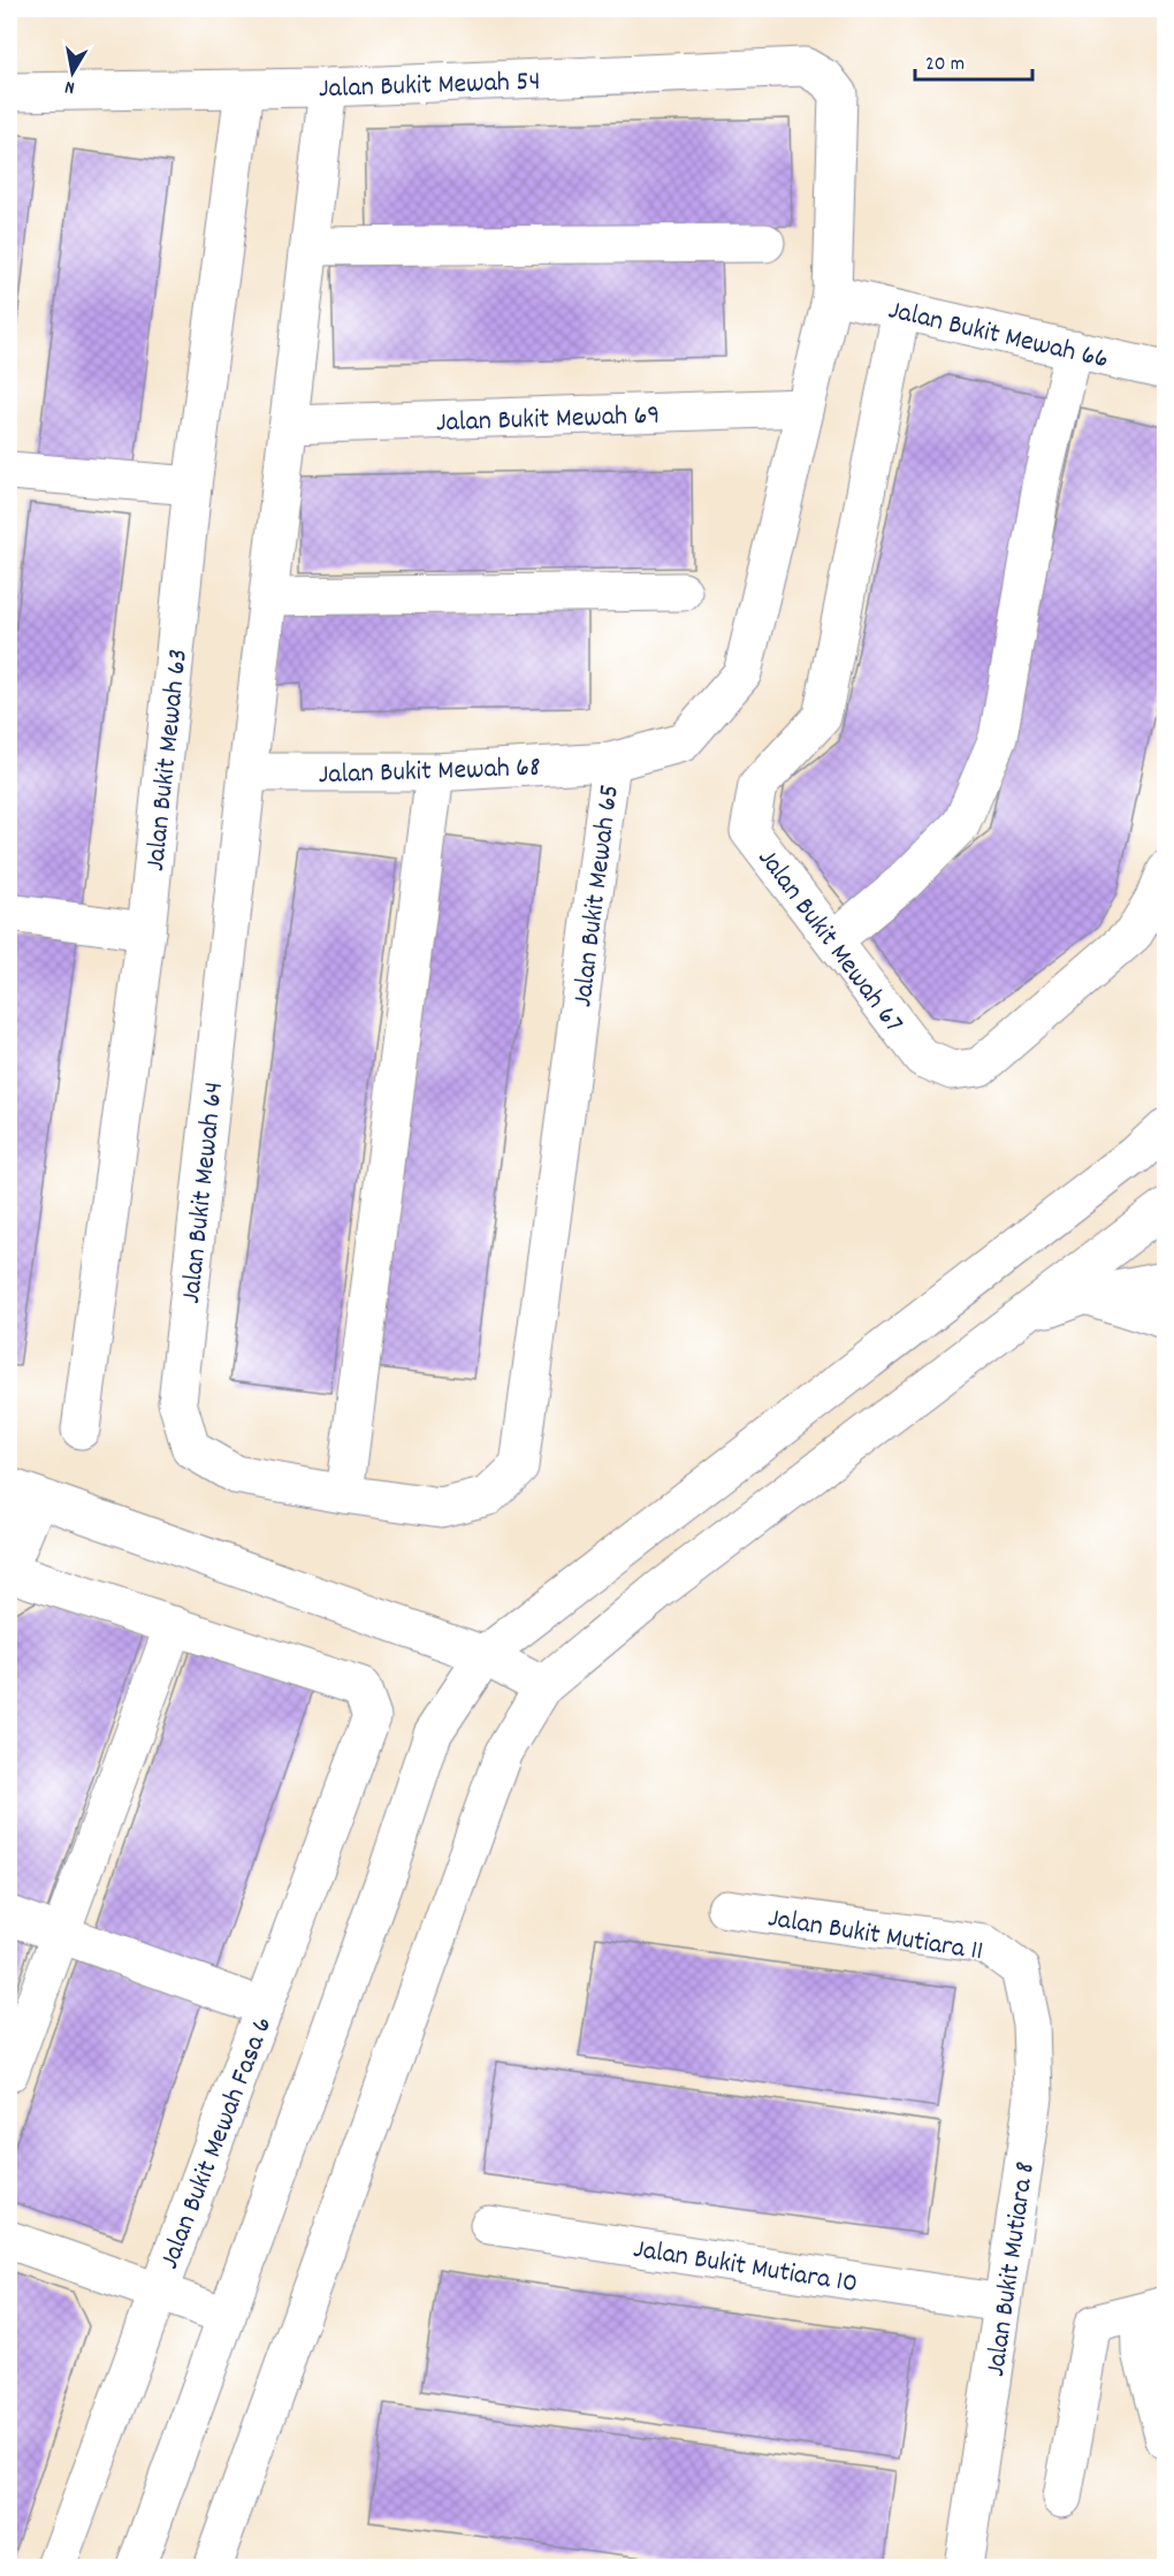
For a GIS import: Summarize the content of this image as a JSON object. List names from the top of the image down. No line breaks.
{"streets":{"street":["Jalan Bukit Mewah 54","Jalan Bukit Mewah 66","Jalan Bukit Mewah 69","Jalan Bukit Mewah 63","Jalan Bukit Mewah 68","Jalan Bukit Mewah 65","Jalan Bukit Mewah 67","Jalan Bukit Mewah 64","Jalan Bukit Mutiara 11","Jalan Bukit Mewah Fasa 6","Jalan Bukit Mutiara 10","Jalan Bukit Mutiara 8"]},"crossings":[["Jalan Bukit Mewah 54","Jalan Bukit Mewah 63"],["Jalan Bukit Mewah 54","Jalan Bukit Mewah 65"],["Jalan Bukit Mewah 54","Jalan Bukit Mewah 64"],["Jalan Bukit Mewah 66","Jalan Bukit Mewah 65"],["Jalan Bukit Mewah 66","Jalan Bukit Mewah 67"],["Jalan Bukit Mewah 69","Jalan Bukit Mewah 65"],["Jalan Bukit Mewah 69","Jalan Bukit Mewah 64"],["Jalan Bukit Mewah 68","Jalan Bukit Mewah 65"],["Jalan Bukit Mewah 68","Jalan Bukit Mewah 64"],["Jalan Bukit Mewah 65","Jalan Bukit Mewah 64"],["Jalan Bukit Mutiara 11","Jalan Bukit Mutiara 8"],["Jalan Bukit Mutiara 10","Jalan Bukit Mutiara 8"]],"scale_bar":"20 m","north":"bottom"}
